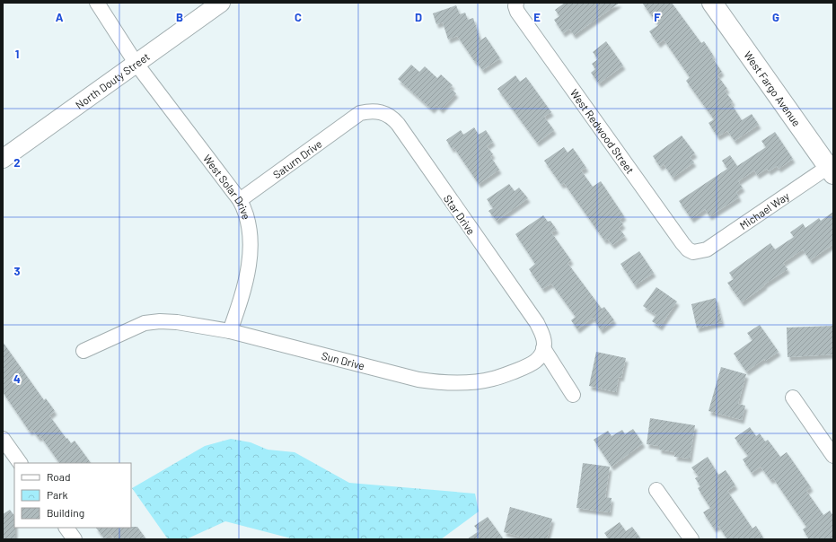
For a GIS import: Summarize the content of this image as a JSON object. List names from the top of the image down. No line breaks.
{"streets":{"main road":["West Fargo Avenue"],"street":["North Douty Street","West Redwood Street","Saturn Drive","West Solar Drive","Michael Way","Star Drive","Sun Drive"]},"crossings":[["North Douty Street","West Solar Drive"],["West Fargo Avenue","Michael Way"],["West Redwood Street","Michael Way"],["Saturn Drive","West Solar Drive"],["Saturn Drive","Star Drive"],["West Solar Drive","Sun Drive"],["Star Drive","Sun Drive"]],"legend":["Road","Park","Building"],"grid":{"columns":["A","B","C","D","E","F","G"],"rows":["1","2","3","4"]}}
